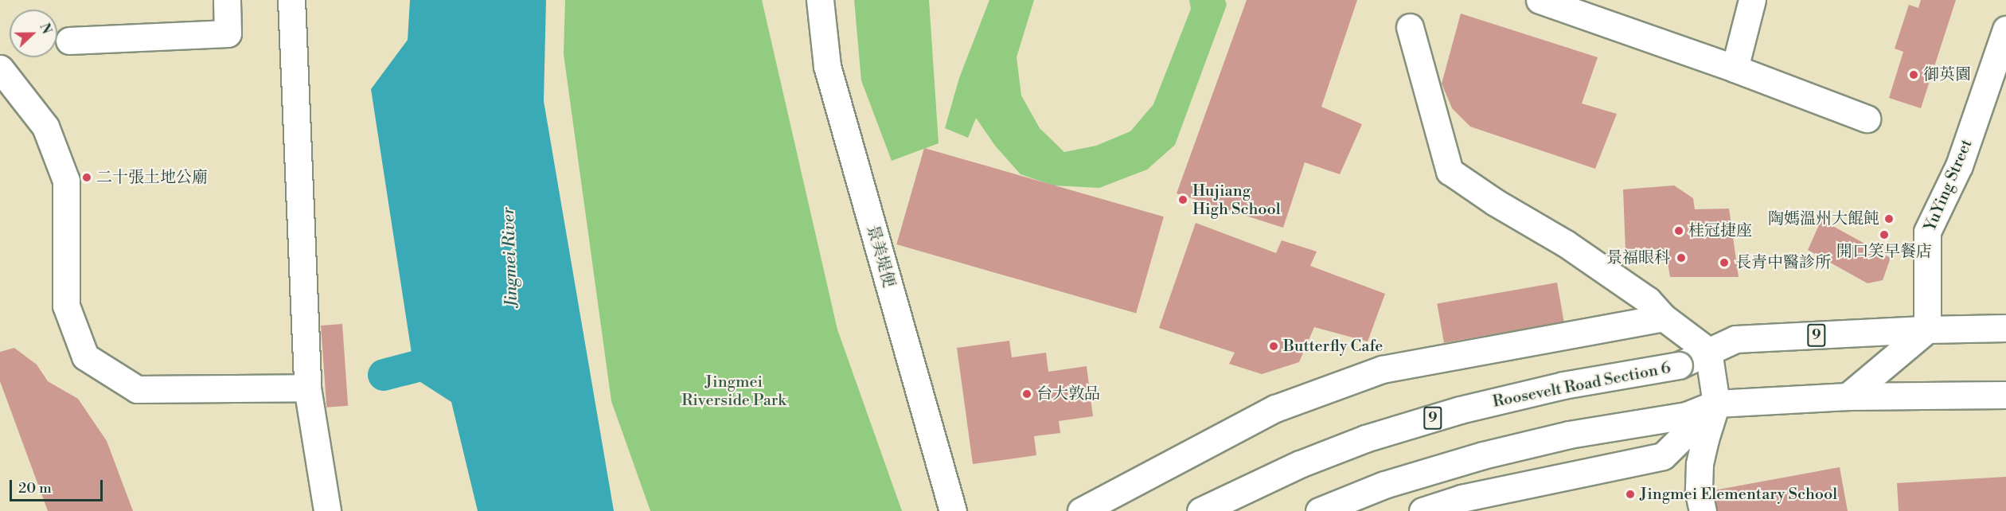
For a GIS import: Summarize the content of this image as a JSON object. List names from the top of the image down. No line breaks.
{"streets":{"street":["YuYing Street","景美堤便","9","Roosevelt Road Section 6"]},"crossings":[["YuYing Street","Roosevelt Road Section 6"]],"water":["Jingmei River"],"parks":["Jingmei Riverside Park"],"places":["御英園","二十張土地公廟","Hujiang High School","陶媽溫州大餛飩","桂冠捷座","開口笑早餐店","景福眼科","長青中醫診所","Butterfly Cafe","台大敦品","Jingmei Elementary School"],"scale_bar":"20 m","north":"right"}
